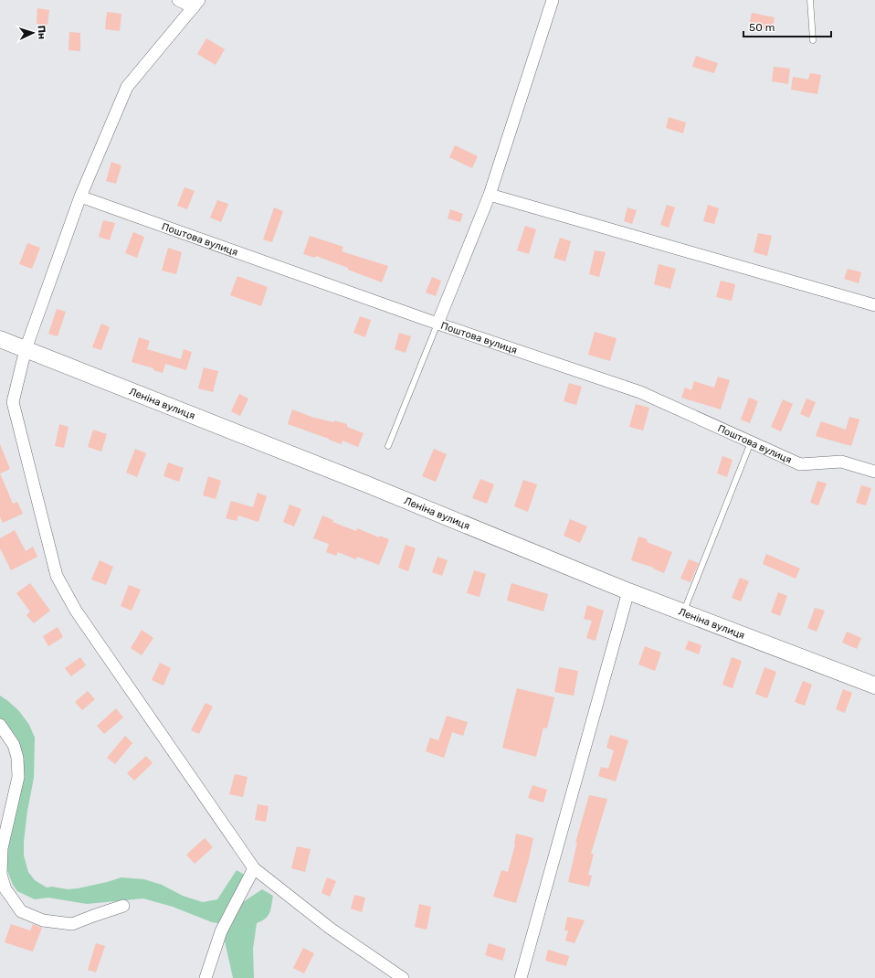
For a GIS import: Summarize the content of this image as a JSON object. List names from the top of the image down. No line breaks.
{"streets":{"street":["Поштова вулиця","Леніна вулиця"]},"scale_bar":"50 m","north":"right"}
